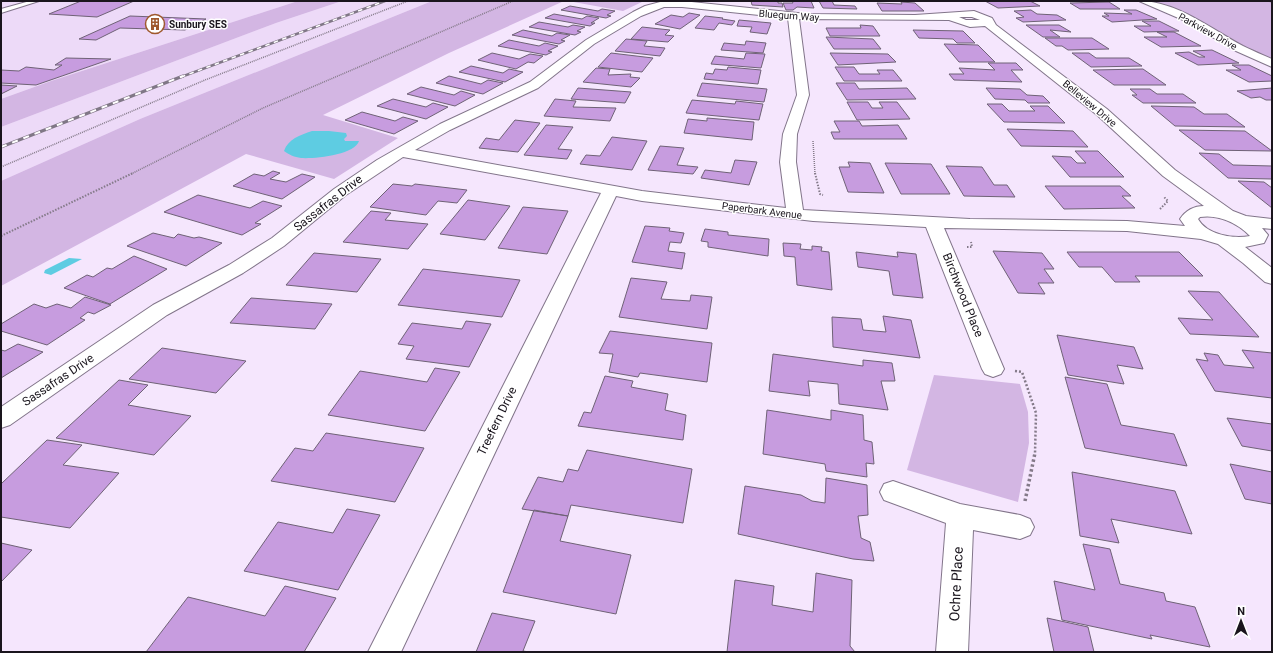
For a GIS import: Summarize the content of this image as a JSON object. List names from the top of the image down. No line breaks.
{"streets":{"street":["Bluegum Way","Parkview Drive","Belleview Drive","Sassafras Drive","Paperbark Avenue","Birchwood Place","Treefern Drive","Ochre Place"]},"crossings":[["Bluegum Way","Belleview Drive"],["Bluegum Way","Sassafras Drive"],["Belleview Drive","Paperbark Avenue"],["Sassafras Drive","Paperbark Avenue"],["Paperbark Avenue","Birchwood Place"],["Paperbark Avenue","Treefern Drive"]],"places":{"building":["Sunbury SES"]},"north":"top"}
